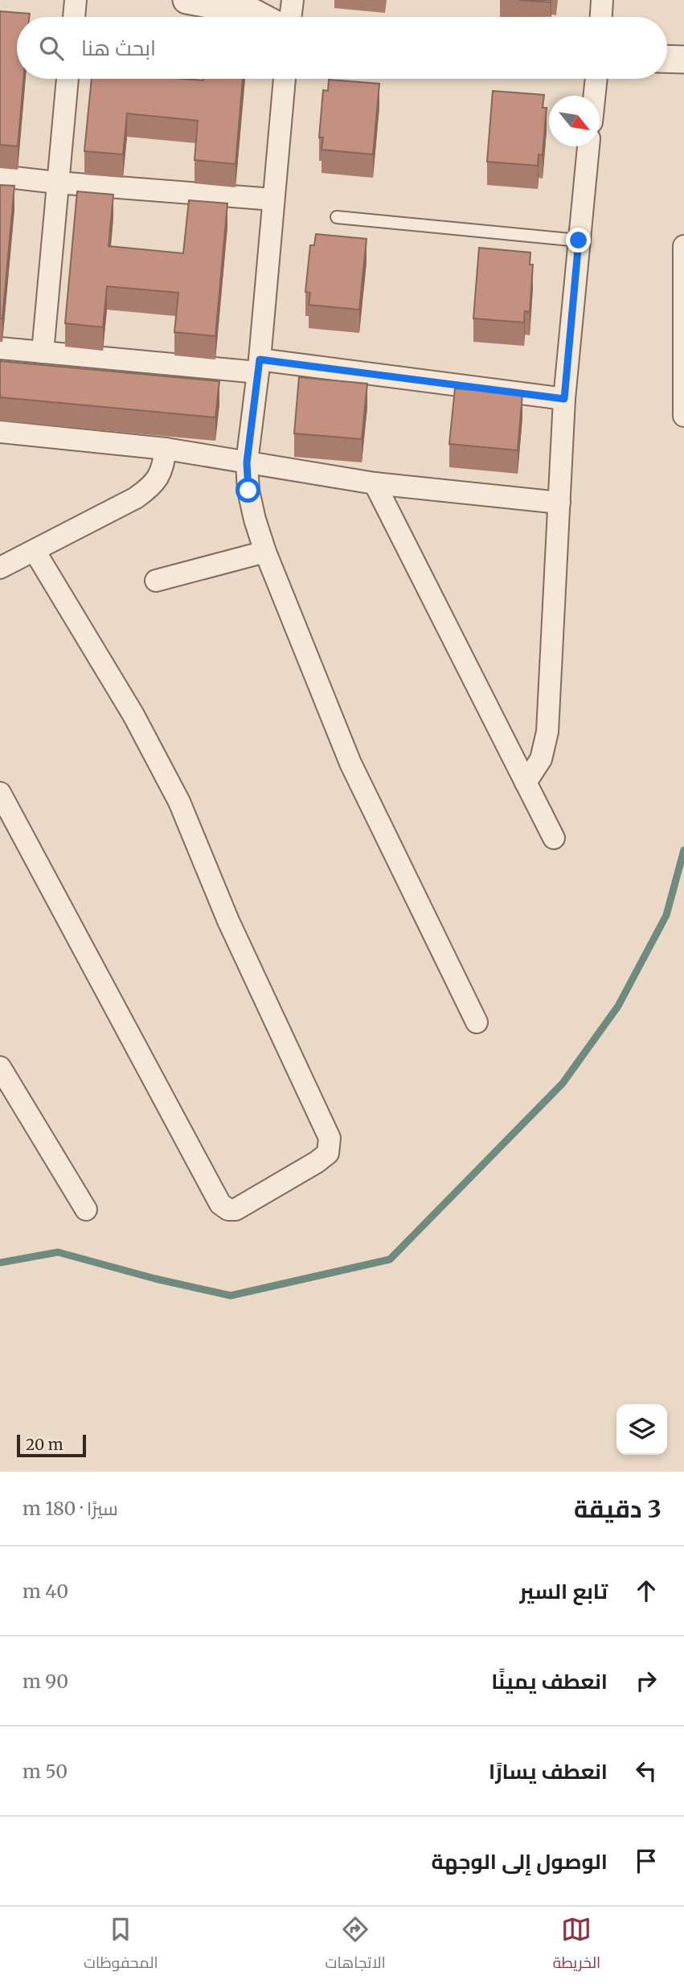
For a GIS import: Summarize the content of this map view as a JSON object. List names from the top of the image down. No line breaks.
{"scale_bar":"20 m","north":"bottom right","page":{"search":"ابحث هنا","scale":"20 m","heading":["3 دقيقة","سيرًا · 180 m"],"list":[["تابع السير","40 m"],["انعطف يمينًا","90 m"],["انعطف يسارًا","50 m"],"الوصول إلى الوجهة"],"nav":["الخريطة","الاتجاهات","المحفوظات"]}}
